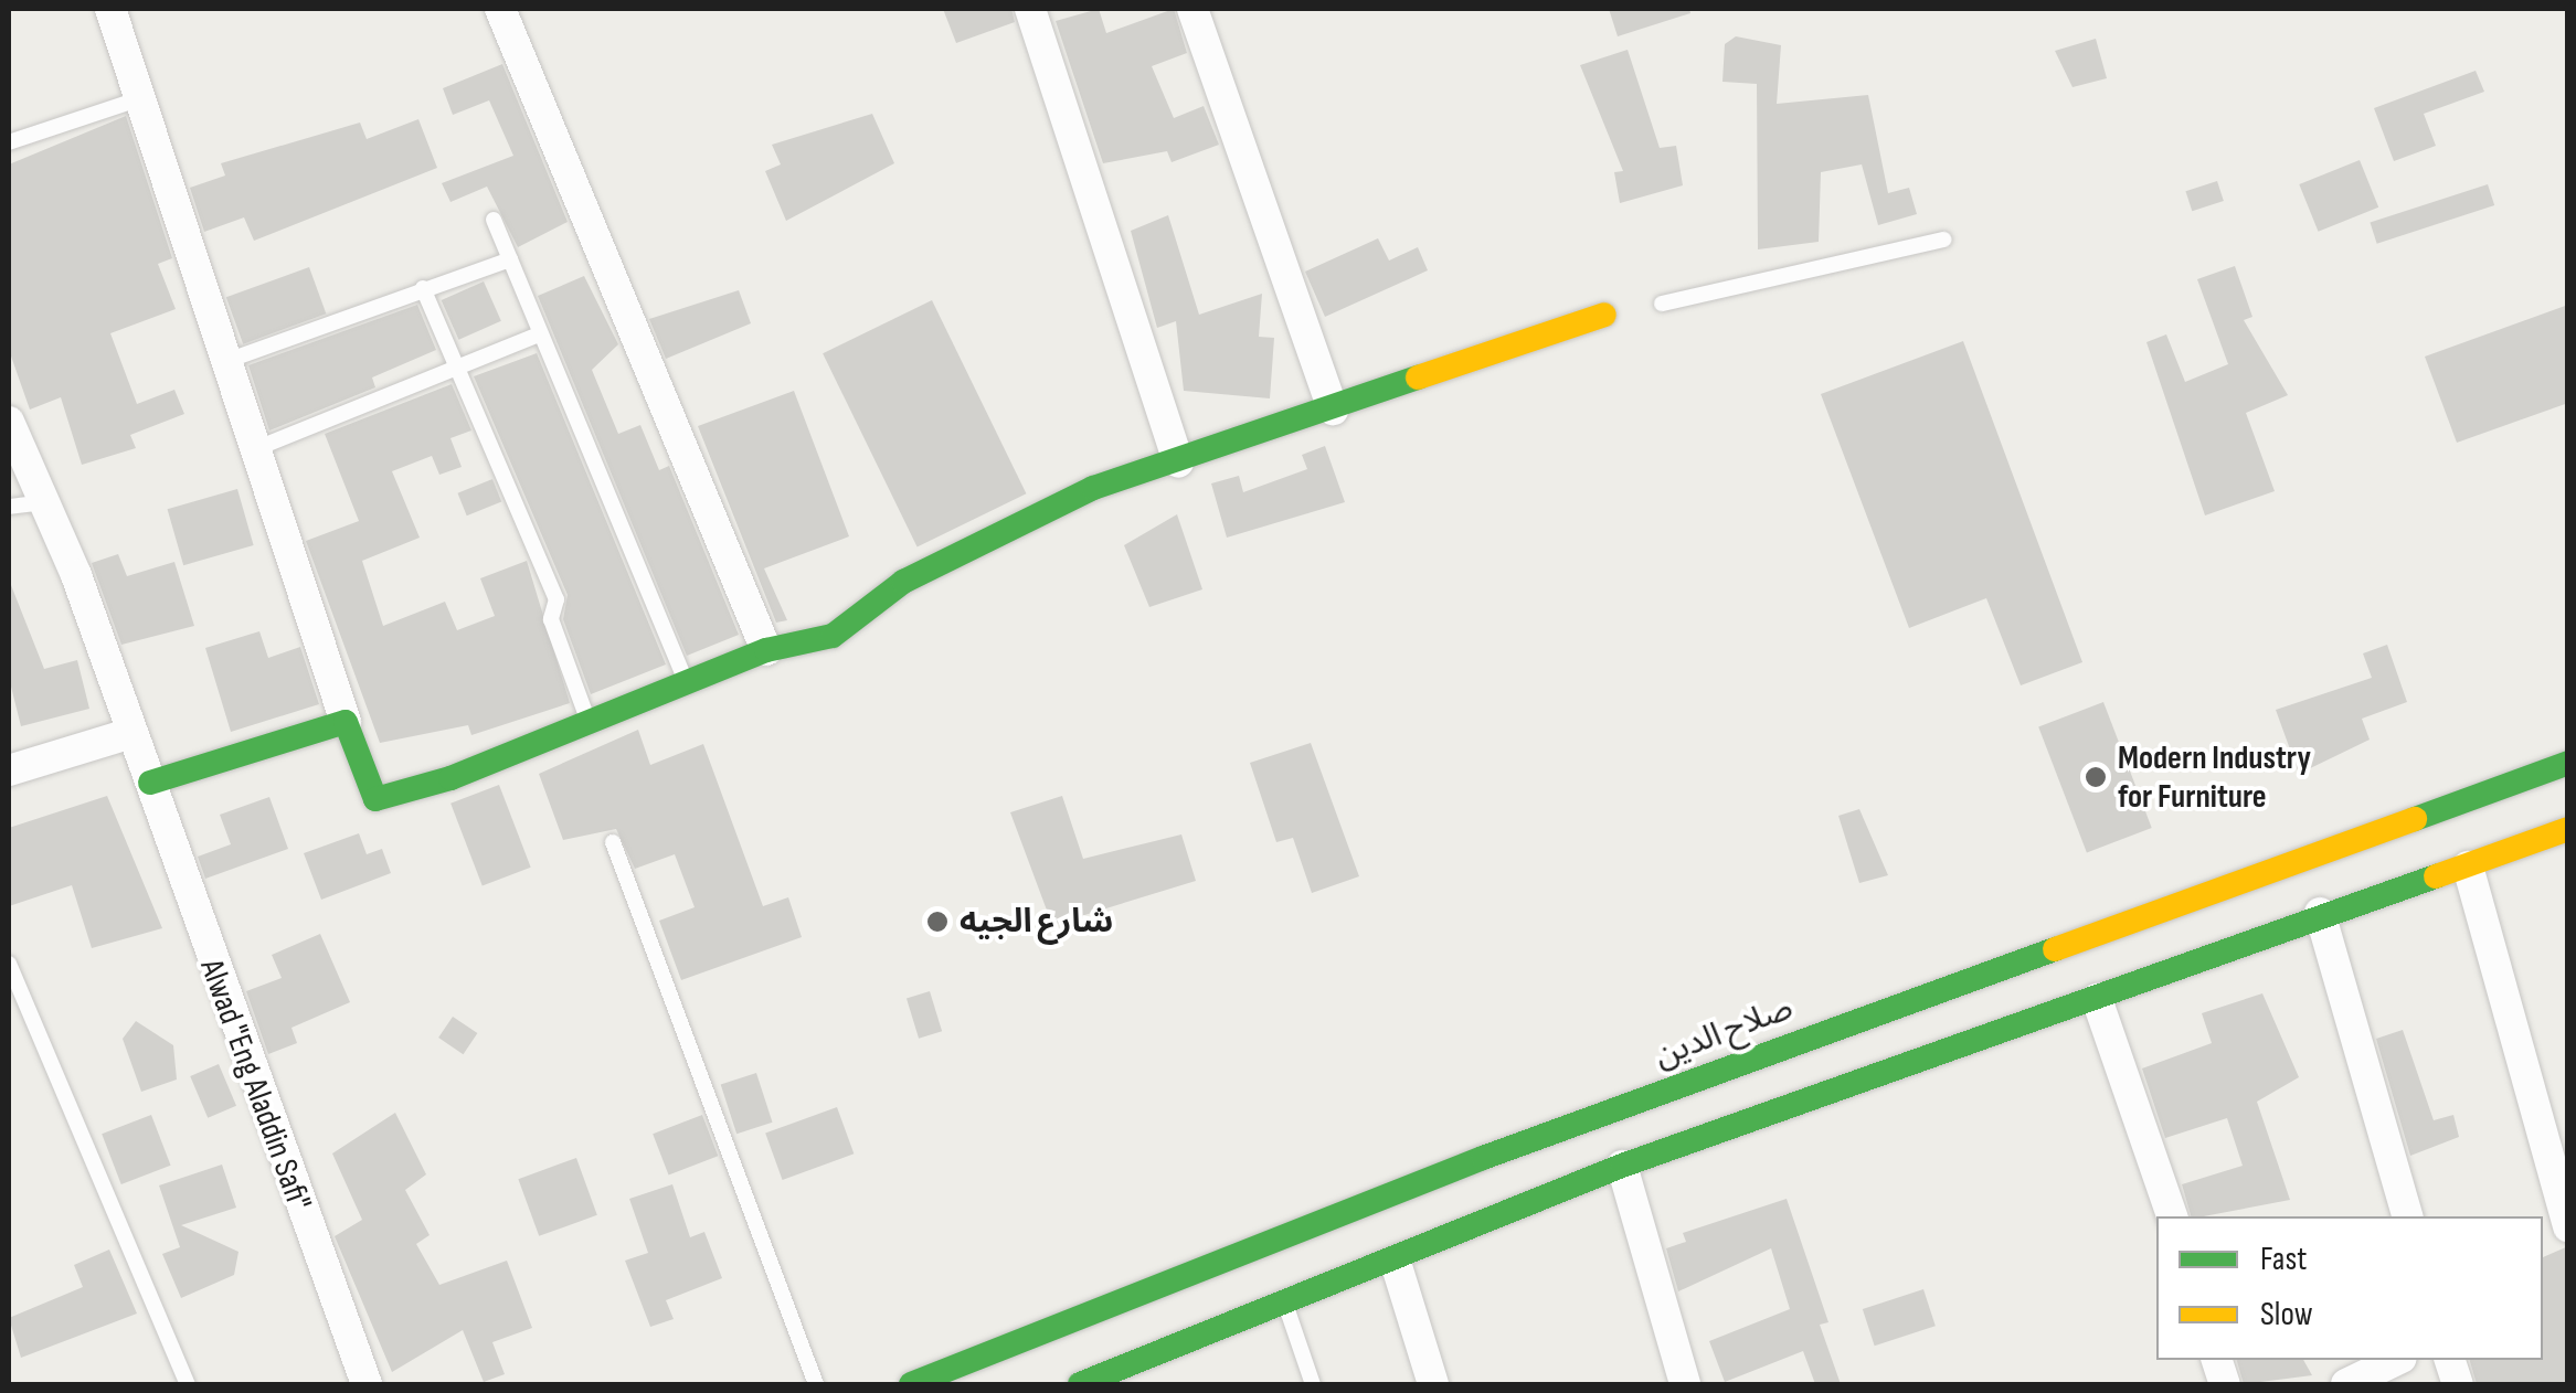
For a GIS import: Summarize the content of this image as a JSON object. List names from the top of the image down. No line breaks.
{"streets":{"main road":["صلاح الدين"],"street":["Alwad \"Eng Aladdin Safi\""]},"places":["Modern Industry for Furniture","شارع الجيه"],"legend":["Fast","Slow"]}
